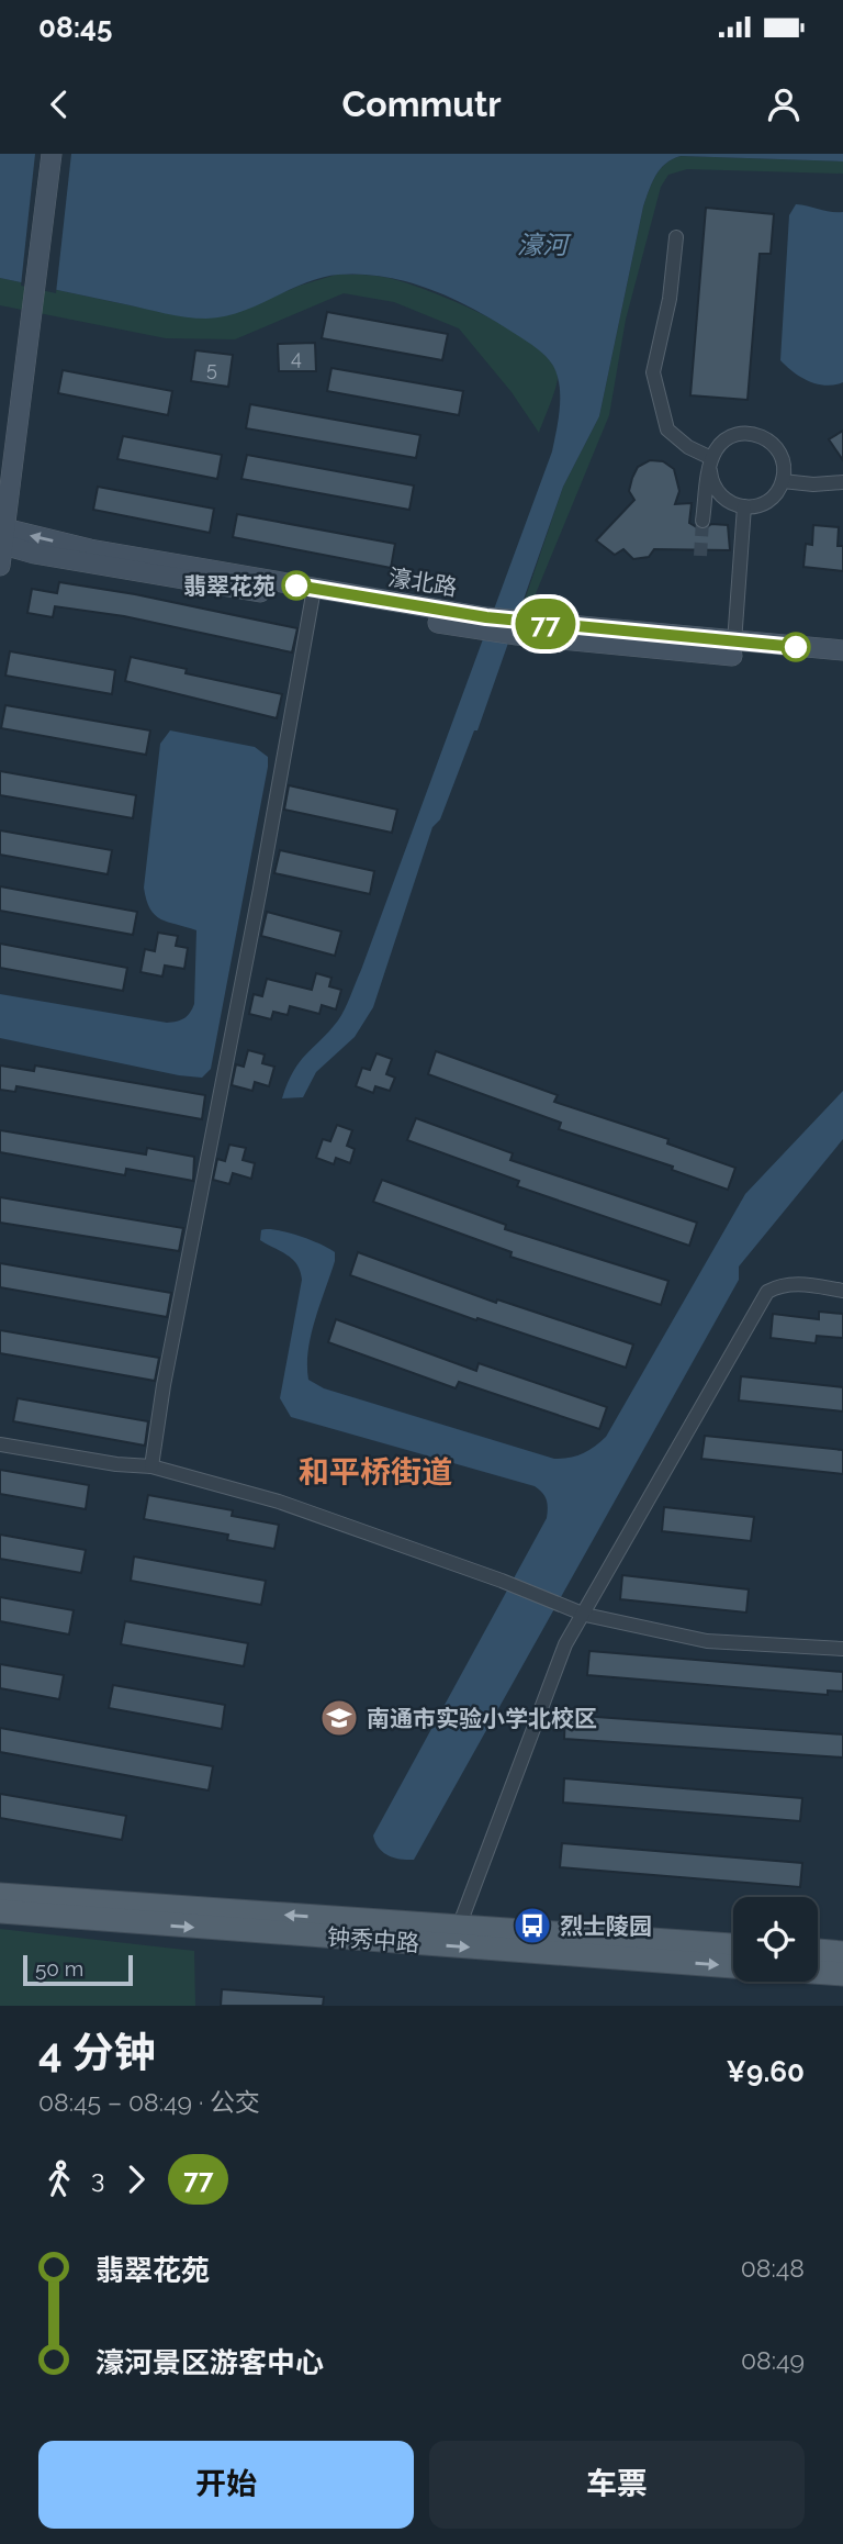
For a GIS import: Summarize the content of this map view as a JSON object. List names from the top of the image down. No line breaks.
{"streets":{"main road":["钟秀中路"],"street":["濠北路"]},"districts":["和平桥街道"],"water":["濠河"],"places":{"other":["翡翠花苑"],"school or university":["南通市实验小学北校区"],"bus stop":["烈士陵园"]},"lines":["bus line 77"],"house_numbers":["4","5"],"scale_bar":"50 m","page":{"status":"08:45","header":"Commutr","on_map":"77","scale":"50 m","heading":["4 分钟","08:45 – 08:49 · 公交","¥9.60"],"legs":["3","77"],"list":[{"name":"翡翠花苑","value":"08:48"},{"name":"濠河景区游客中心","value":"08:49"}],"buttons":["开始","车票"]}}
